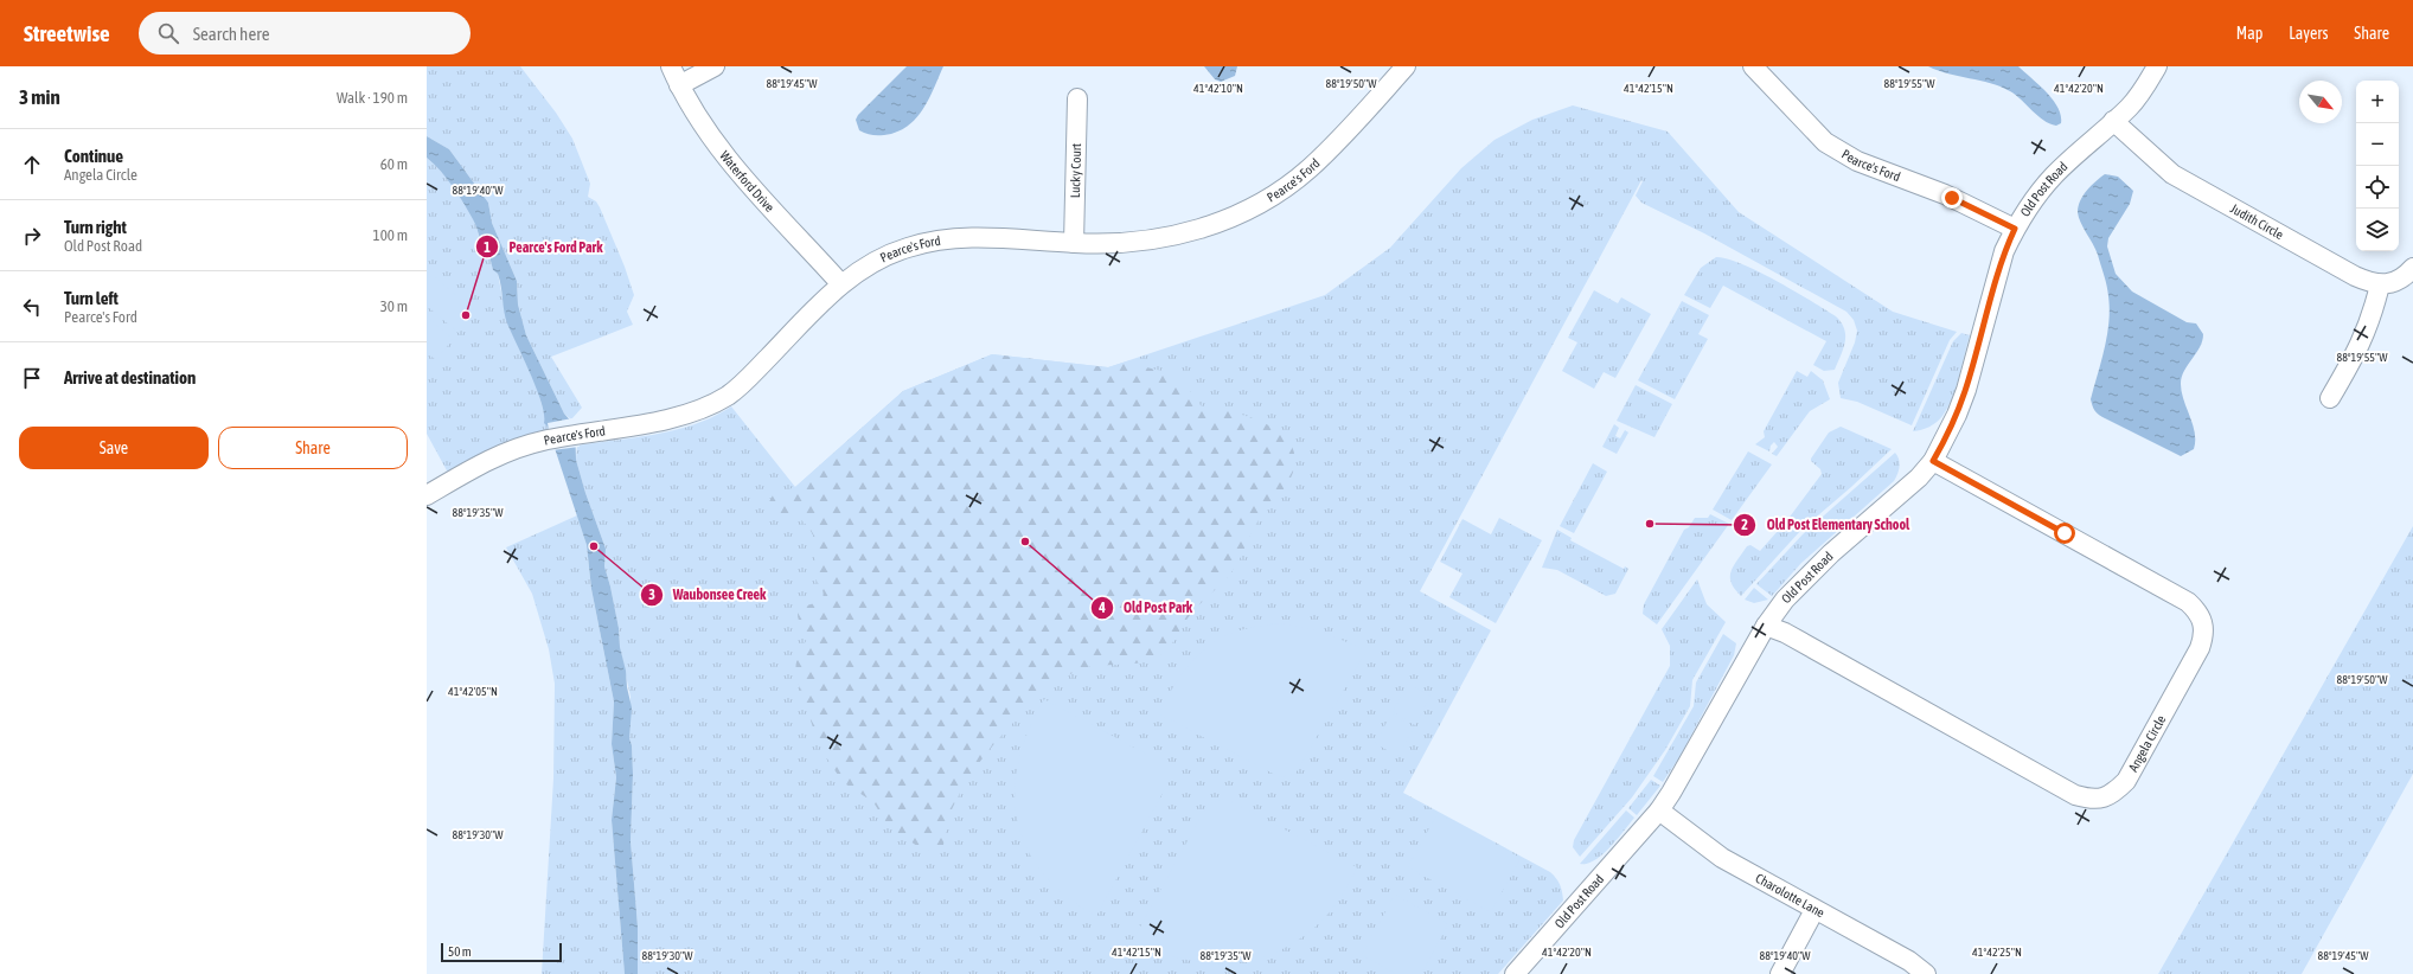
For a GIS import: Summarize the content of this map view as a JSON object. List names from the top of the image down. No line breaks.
{"streets":{"street":["Pearce's Ford","Lucky Court","Waterford Drive","Old Post Road","Judith Circle","Angela Circle","Charolotte Lane"]},"crossings":[["Pearce's Ford","Lucky Court"],["Pearce's Ford","Waterford Drive"],["Pearce's Ford","Old Post Road"],["Old Post Road","Judith Circle"],["Old Post Road","Angela Circle"],["Old Post Road","Charolotte Lane"]],"places":["Pearce's Ford Park","Old Post Elementary School","Old Post Park","Waubonsee Creek"],"scale_bar":"50 m","north":"bottom right","page":{"header":"Streetwise","search":"Search here","nav":["Map","Layers","Share"],"heading":["3 min","Walk · 190 m"],"map_buttons":["+","−"],"list":[["Continue","Angela Circle","60 m"],["Turn right","Old Post Road","100 m"],["Turn left","Pearce's Ford","30 m"],"Arrive at destination"],"buttons":["Save","Share"],"scale":"50 m"},"coordinates":["88°19'55\"W","88°19'45\"W","88°19'50\"W","41°42'10\"N","41°42'15\"N","41°42'20\"N","88°19'40\"W","88°19'35\"W","41°42'05\"N","88°19'30\"W","41°42'25\"N"]}
